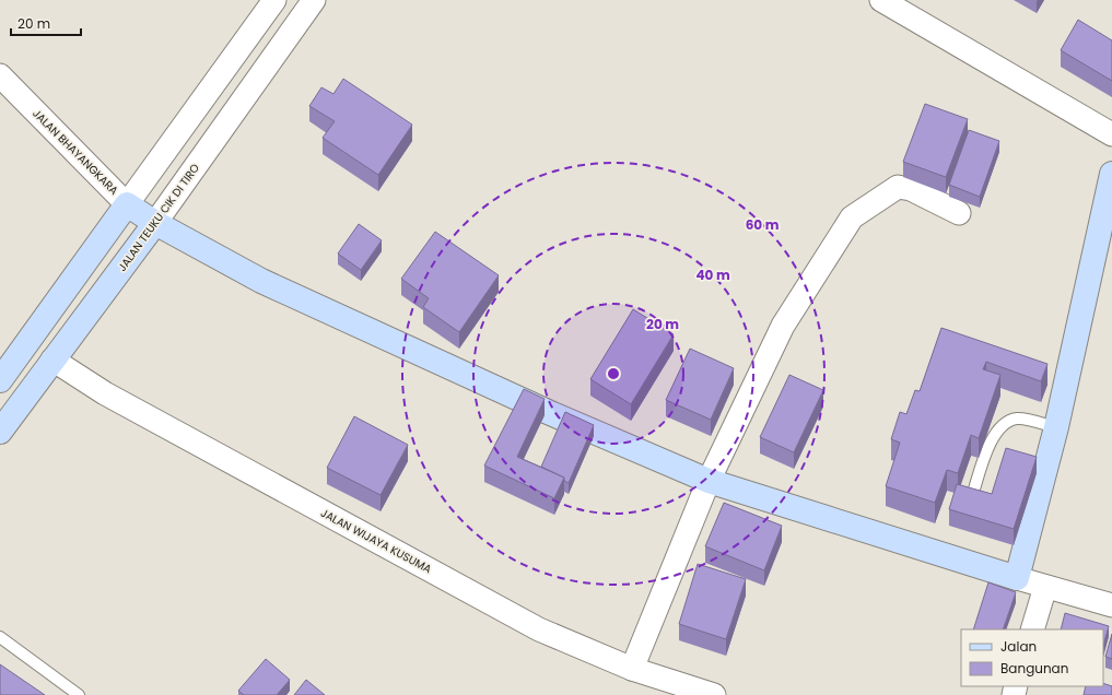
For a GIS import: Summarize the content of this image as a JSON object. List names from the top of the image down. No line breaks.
{"streets":{"street":["JALAN BHAYANGKARA","JALAN TEUKU CIK DI TIRO","JALAN WIJAYA KUSUMA"]},"crossings":[["JALAN BHAYANGKARA","JALAN TEUKU CIK DI TIRO"],["JALAN TEUKU CIK DI TIRO","JALAN WIJAYA KUSUMA"]],"legend":["Jalan","Bangunan"],"scale_bar":"20 m","rings":["60 m","40 m","20 m"]}
